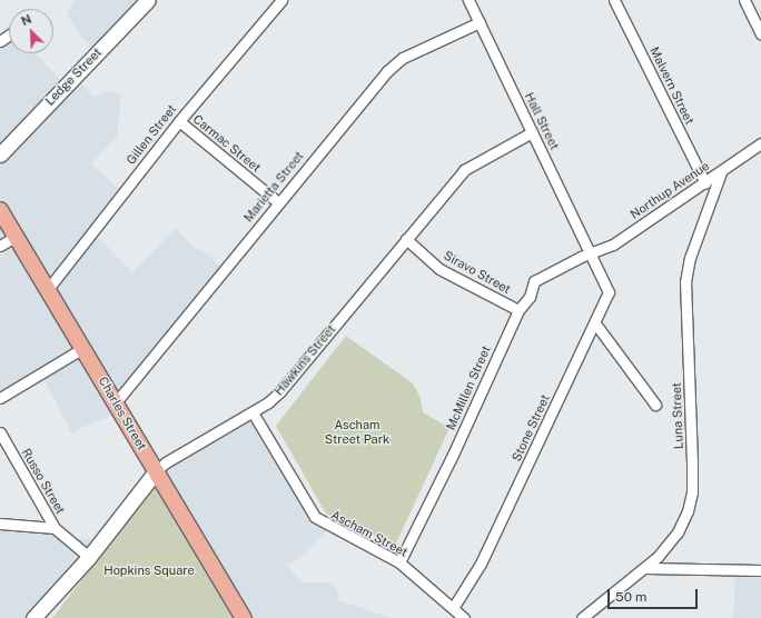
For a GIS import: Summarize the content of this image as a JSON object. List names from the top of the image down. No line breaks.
{"streets":{"main road":["Charles Street"],"street":["Ledge Street","Malvern Street","Hall Street","Gillen Street","Carmac Street","Marietta Street","Northup Avenue","Siravo Street","Hawkins Street","McMillen Street","Luna Street","Stone Street","Russo Street","Ascham Street"]},"crossings":[["Malvern Street","Northup Avenue"],["Hall Street","Marietta Street"],["Hall Street","Northup Avenue"],["Hall Street","Hawkins Street"],["Hall Street","McMillen Street"],["Hall Street","Stone Street"],["Gillen Street","Carmac Street"],["Gillen Street","Charles Street"],["Carmac Street","Marietta Street"],["Marietta Street","Charles Street"],["Northup Avenue","McMillen Street"],["Northup Avenue","Luna Street"],["Northup Avenue","Stone Street"],["Siravo Street","Hawkins Street"],["Siravo Street","McMillen Street"],["Hawkins Street","Charles Street"],["Hawkins Street","Russo Street"],["Hawkins Street","Ascham Street"],["McMillen Street","Stone Street"],["McMillen Street","Ascham Street"],["Stone Street","Ascham Street"]],"parks":["Ascham Street Park","Hopkins Square"],"scale_bar":"50 m","north":"top left"}
